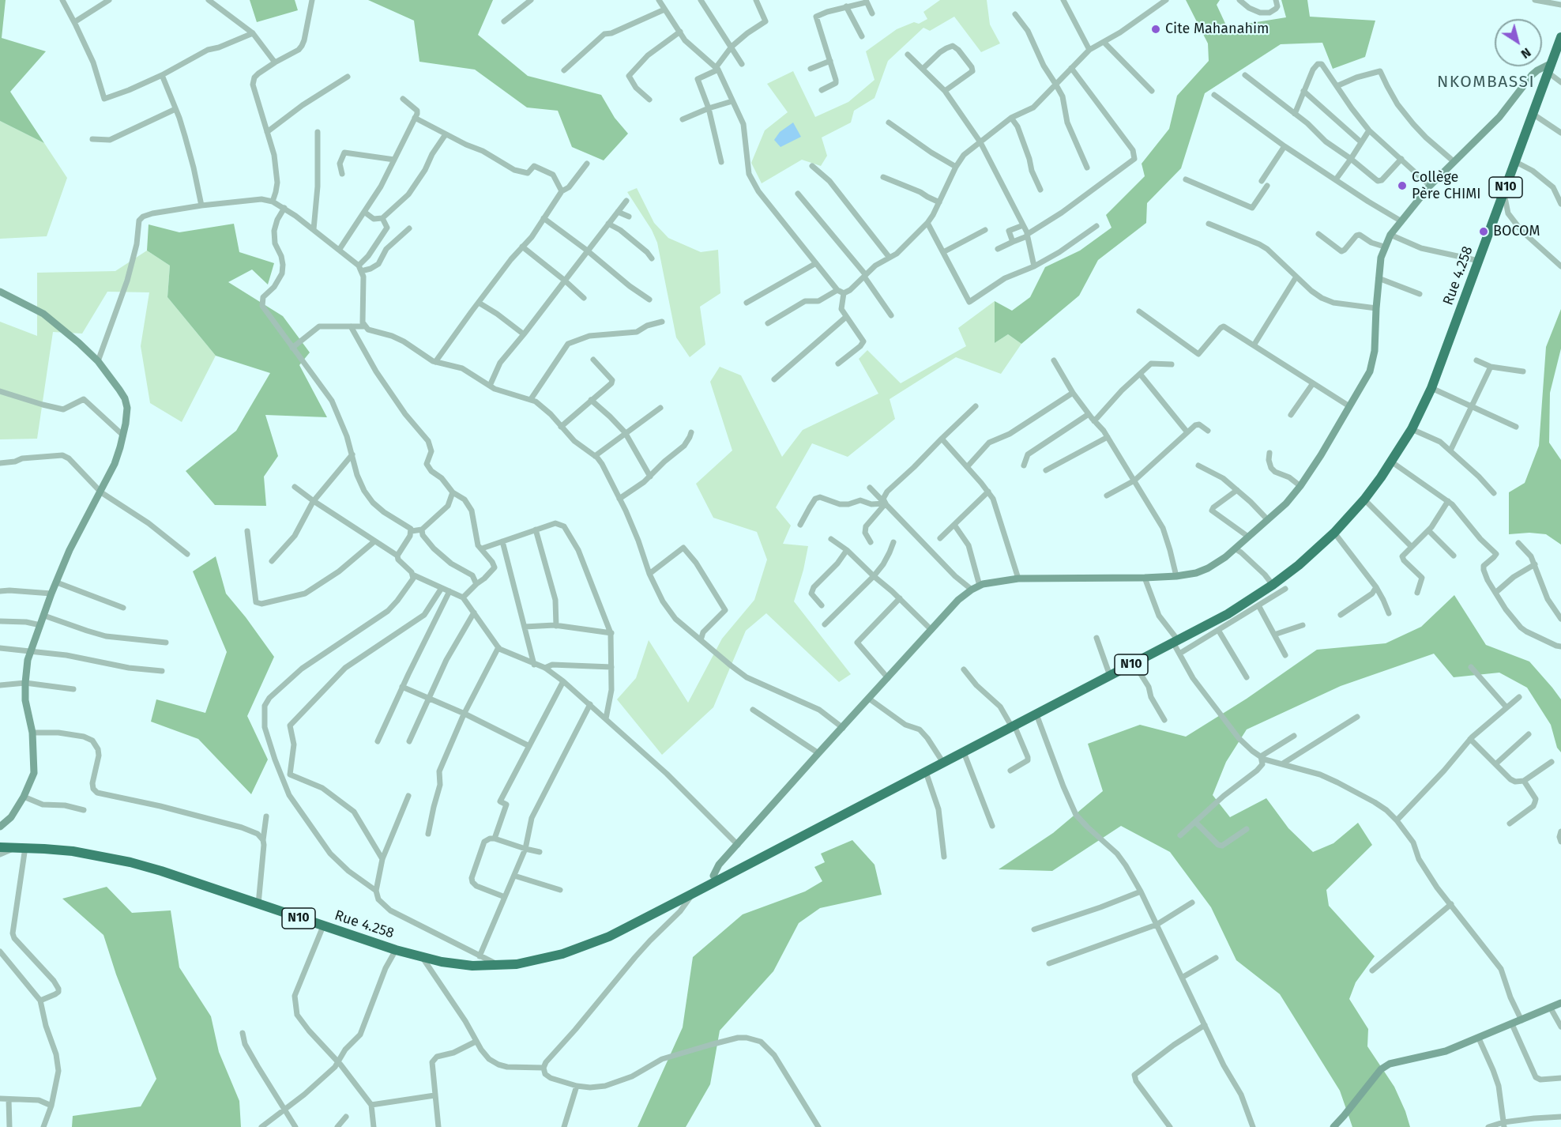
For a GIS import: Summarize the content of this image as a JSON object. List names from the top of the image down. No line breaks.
{"streets":{"highway":["N10","Rue 4.258"]},"crossings":[["N10","Rue 4.258"]],"districts":["NKOMBASSI"],"places":["Cite Mahanahim","Collège Père CHIMI","BOCOM"],"north":"bottom right"}
